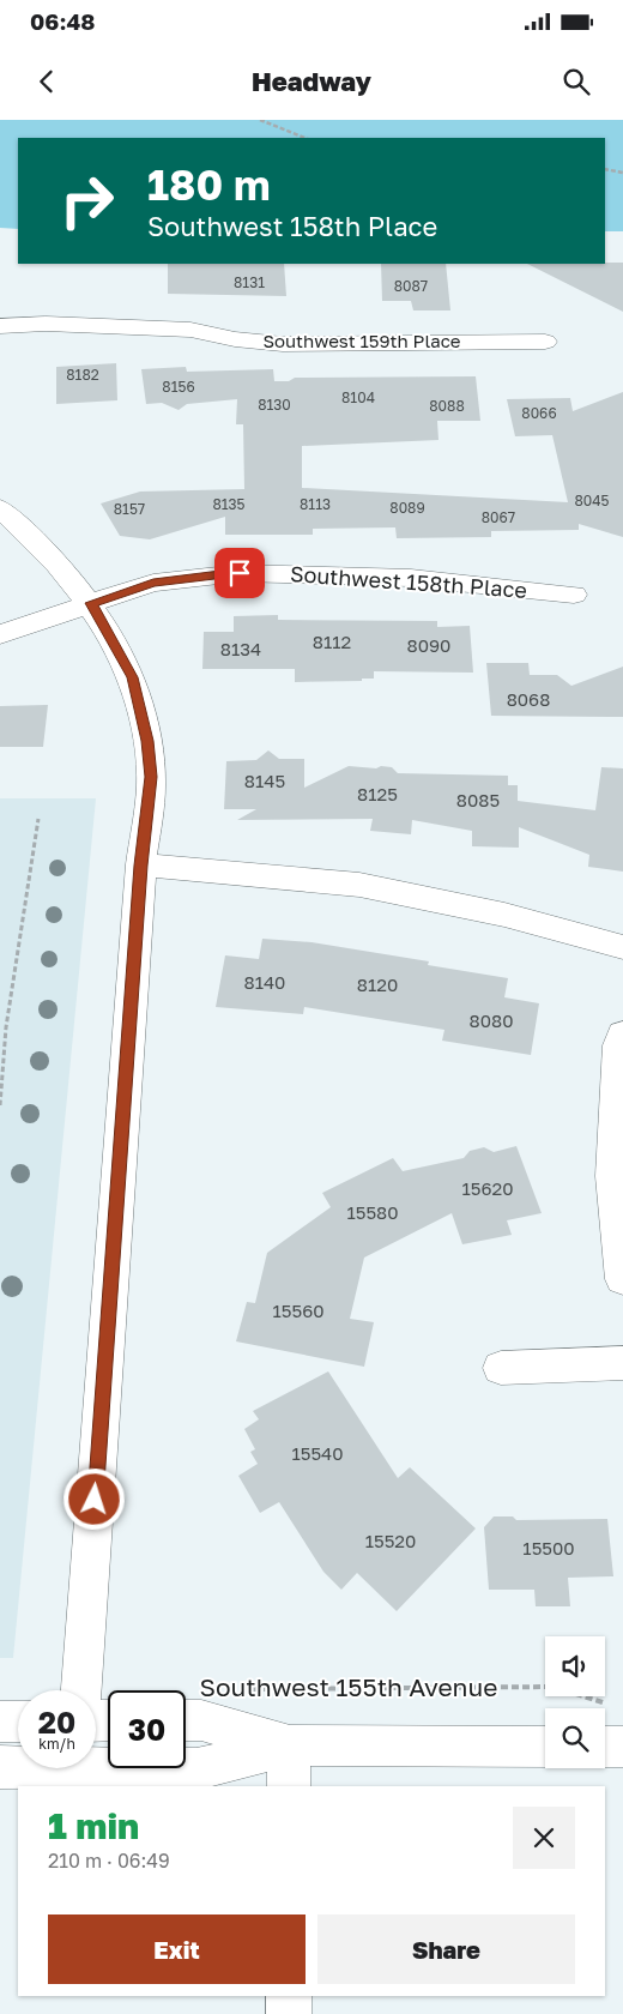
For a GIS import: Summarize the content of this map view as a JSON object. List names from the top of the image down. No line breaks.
{"streets":{"street":["Southwest 159th Place","Southwest 158th Place","Southwest 155th Avenue"]},"house_numbers":["8131","8087","8182","8156","8104","8130","8088","8066","8045","8135","8113","8089","8157","8067","8112","8090","8134","8068","8145","8125","8085","8140","8120","8080","15620","15580","15560","15540","15520","15500"],"page":{"status":"06:48","header":"Headway","turn":["180 m","Southwest 158th Place"],"speed":"20 km/h","limit":"30","heading":["1 min","210 m · 06:49"],"buttons":["Exit","Share"]}}
